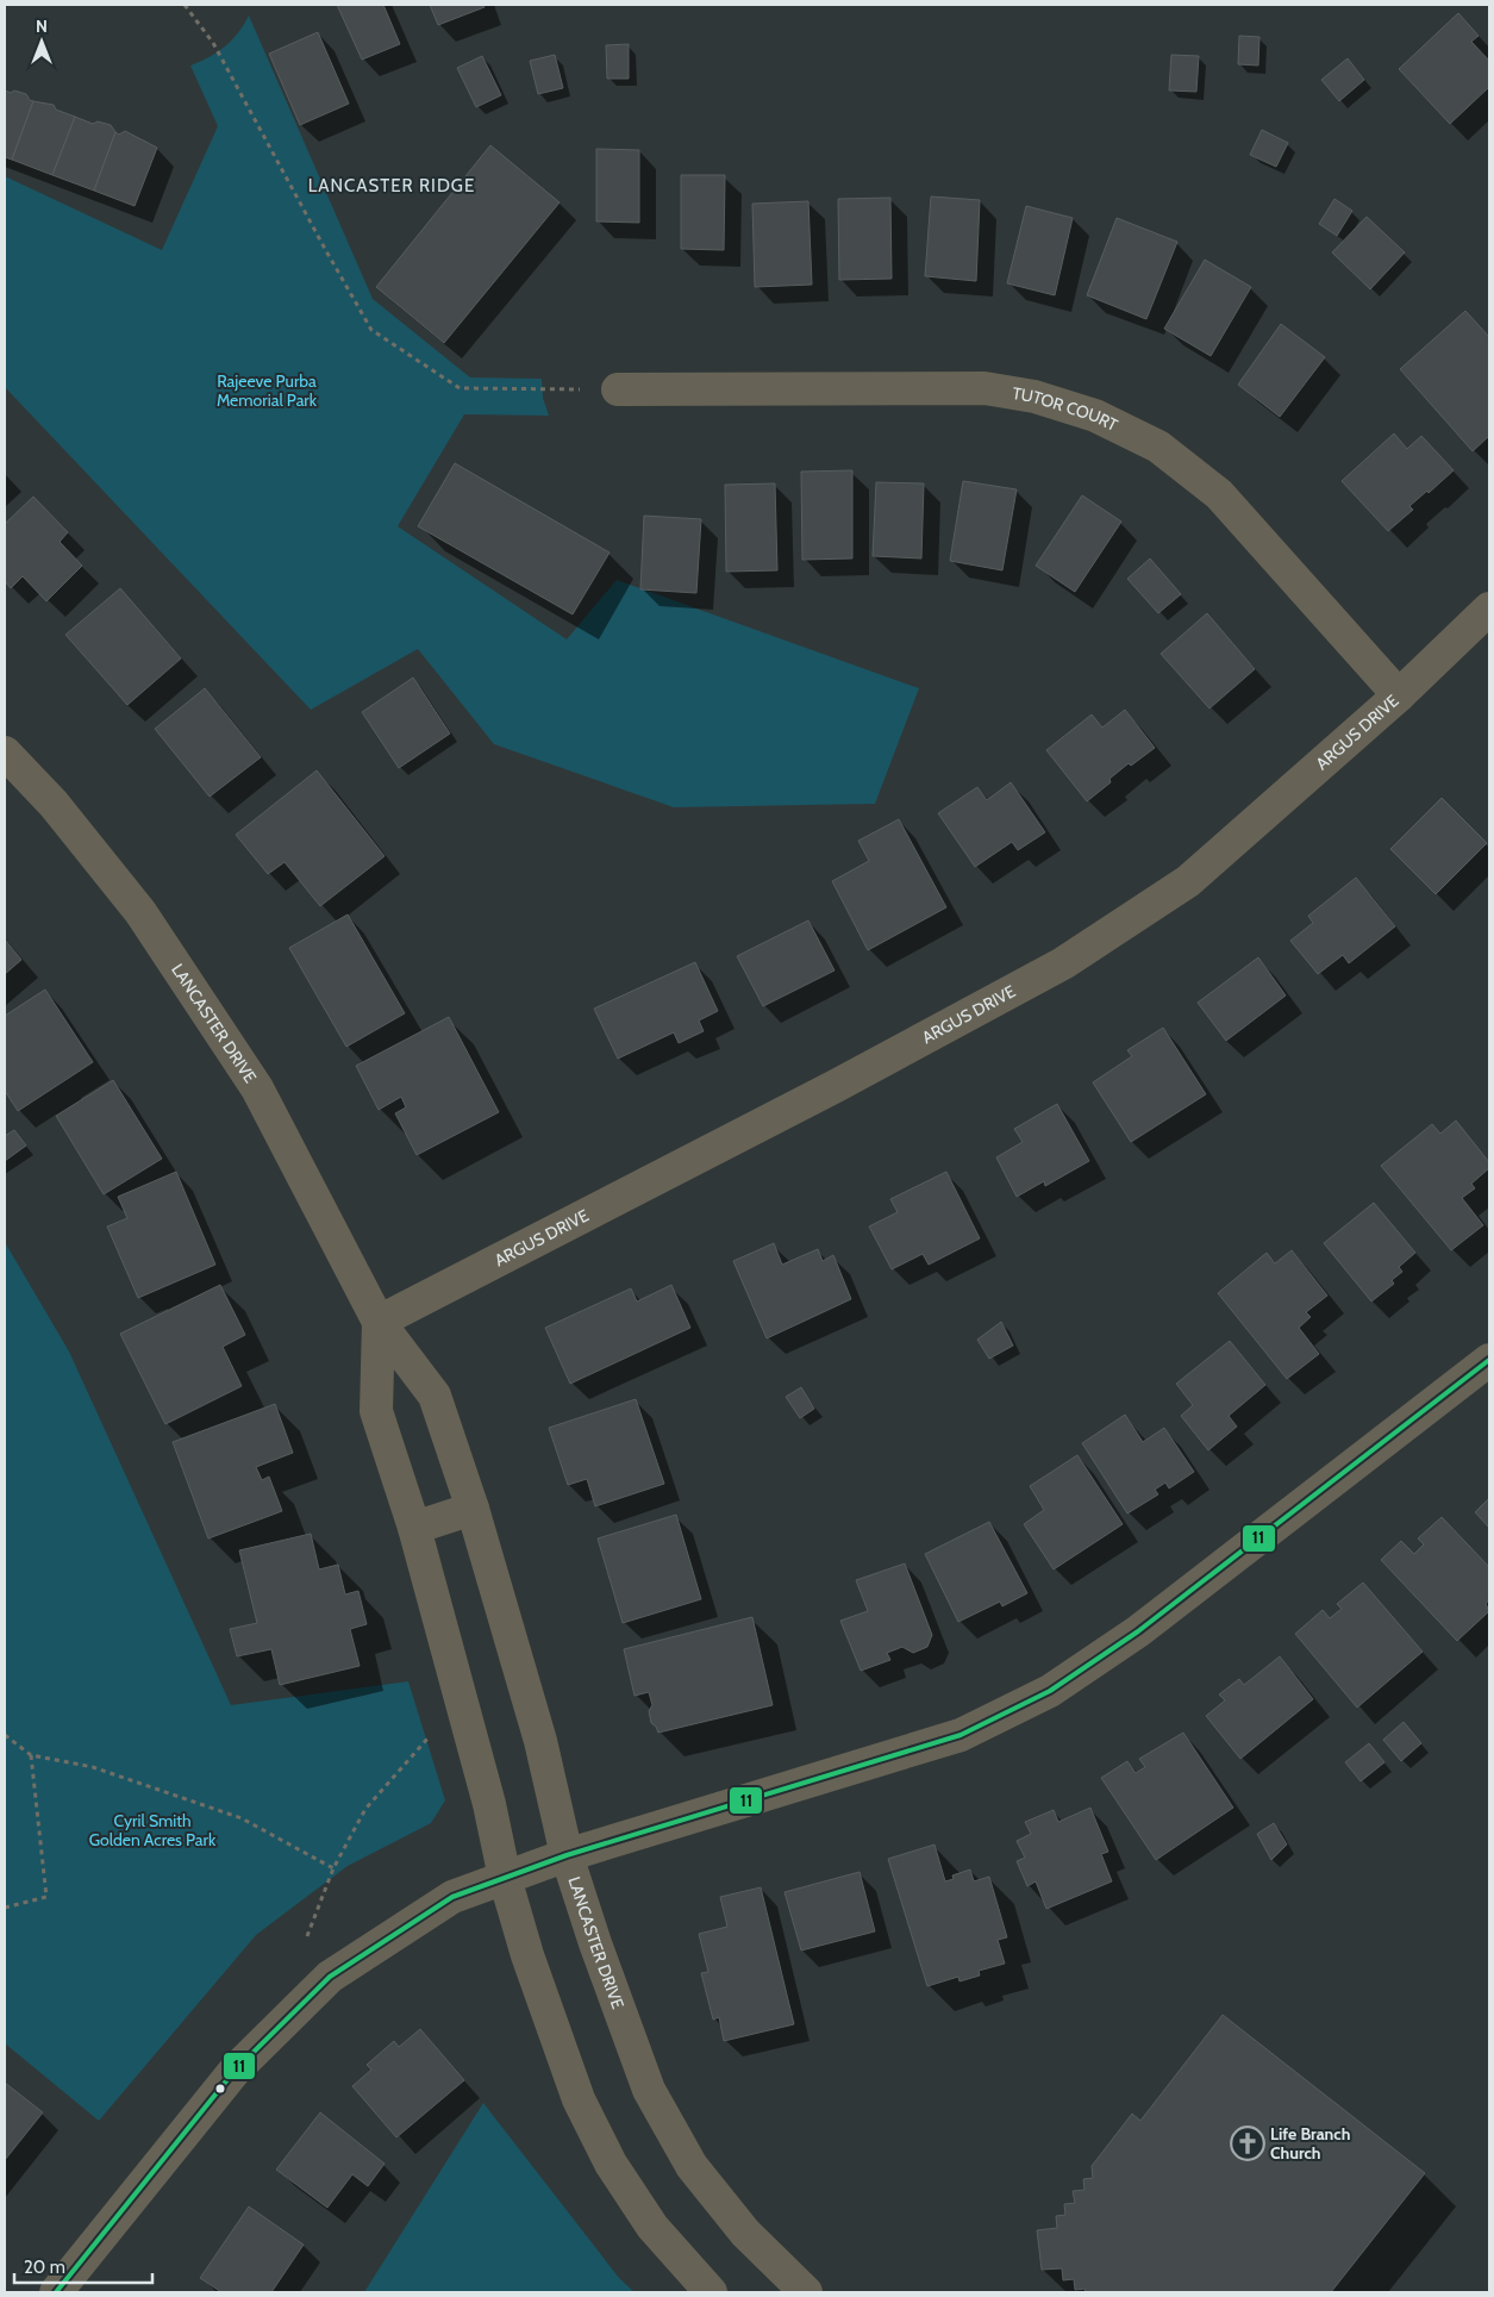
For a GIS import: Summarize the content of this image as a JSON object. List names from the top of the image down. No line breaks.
{"streets":{"street":["TUTOR COURT","ARGUS DRIVE","LANCASTER DRIVE"]},"crossings":[["TUTOR COURT","ARGUS DRIVE"],["ARGUS DRIVE","LANCASTER DRIVE"]],"districts":["LANCASTER RIDGE"],"parks":["Rajeeve Purba Memorial Park","Cyril Smith Golden Acres Park"],"places":{"church":["Life Branch Church"]},"lines":["transit line 11"],"scale_bar":"20 m","north":"top"}
